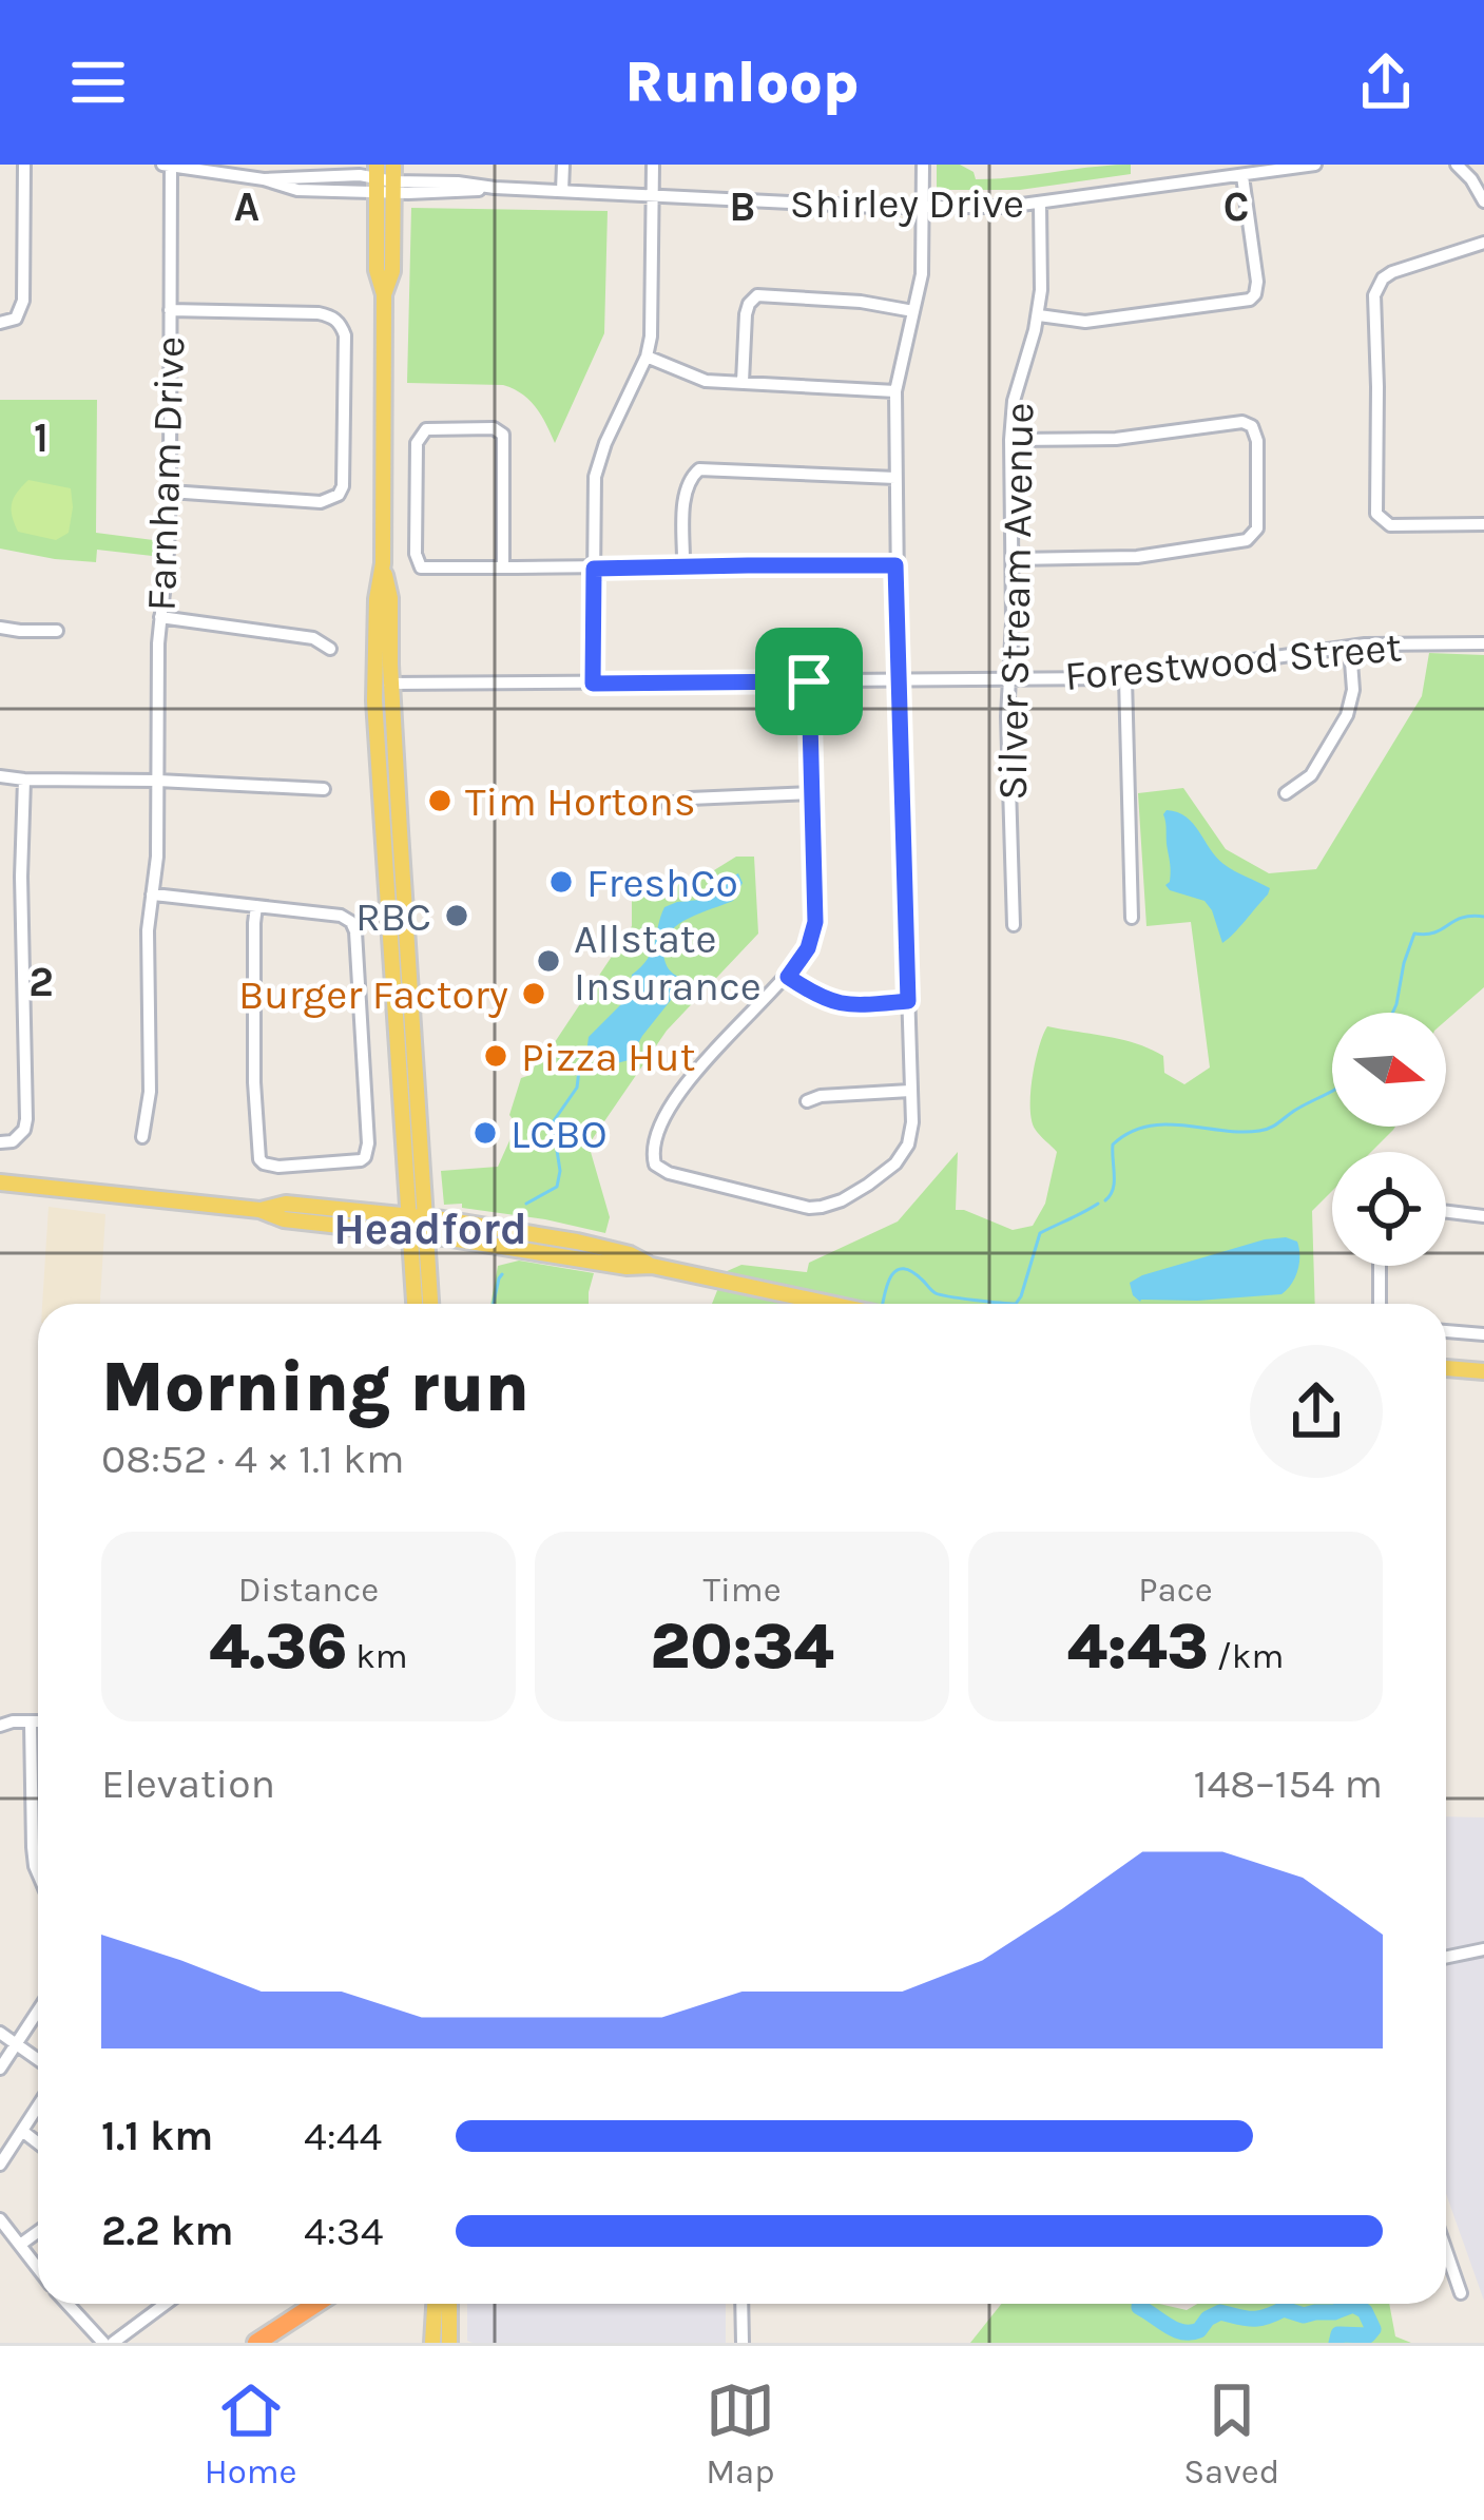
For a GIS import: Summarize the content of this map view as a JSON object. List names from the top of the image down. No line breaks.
{"streets":{"street":["Shirley Drive","Farnham Drive","Silver Stream Avenue","Forestwood Street"]},"crossings":[["Shirley Drive","Farnham Drive"],["Shirley Drive","Silver Stream Avenue"],["Silver Stream Avenue","Forestwood Street"]],"districts":["Headford"],"places":["Tim Hortons","FreshCo","RBC","Allstate Insurance","Burger Factory","Pizza Hut","LCBO"],"north":"right","page":{"header":"Runloop","heading":["Morning run","08:52 · 4 × 1.1 km"],"stats":[["Distance","4.36 km"],["Time","20:34"],["Pace","4:43 /km"]],"chart":["Elevation","148–154 m"],"list":[{"name":"1.1 km","note":"4:44"},{"name":"2.2 km","note":"4:34"}],"tabs":["Home","Map","Saved"]},"grid":{"columns":["A","B","C"],"rows":["1","2"]}}
